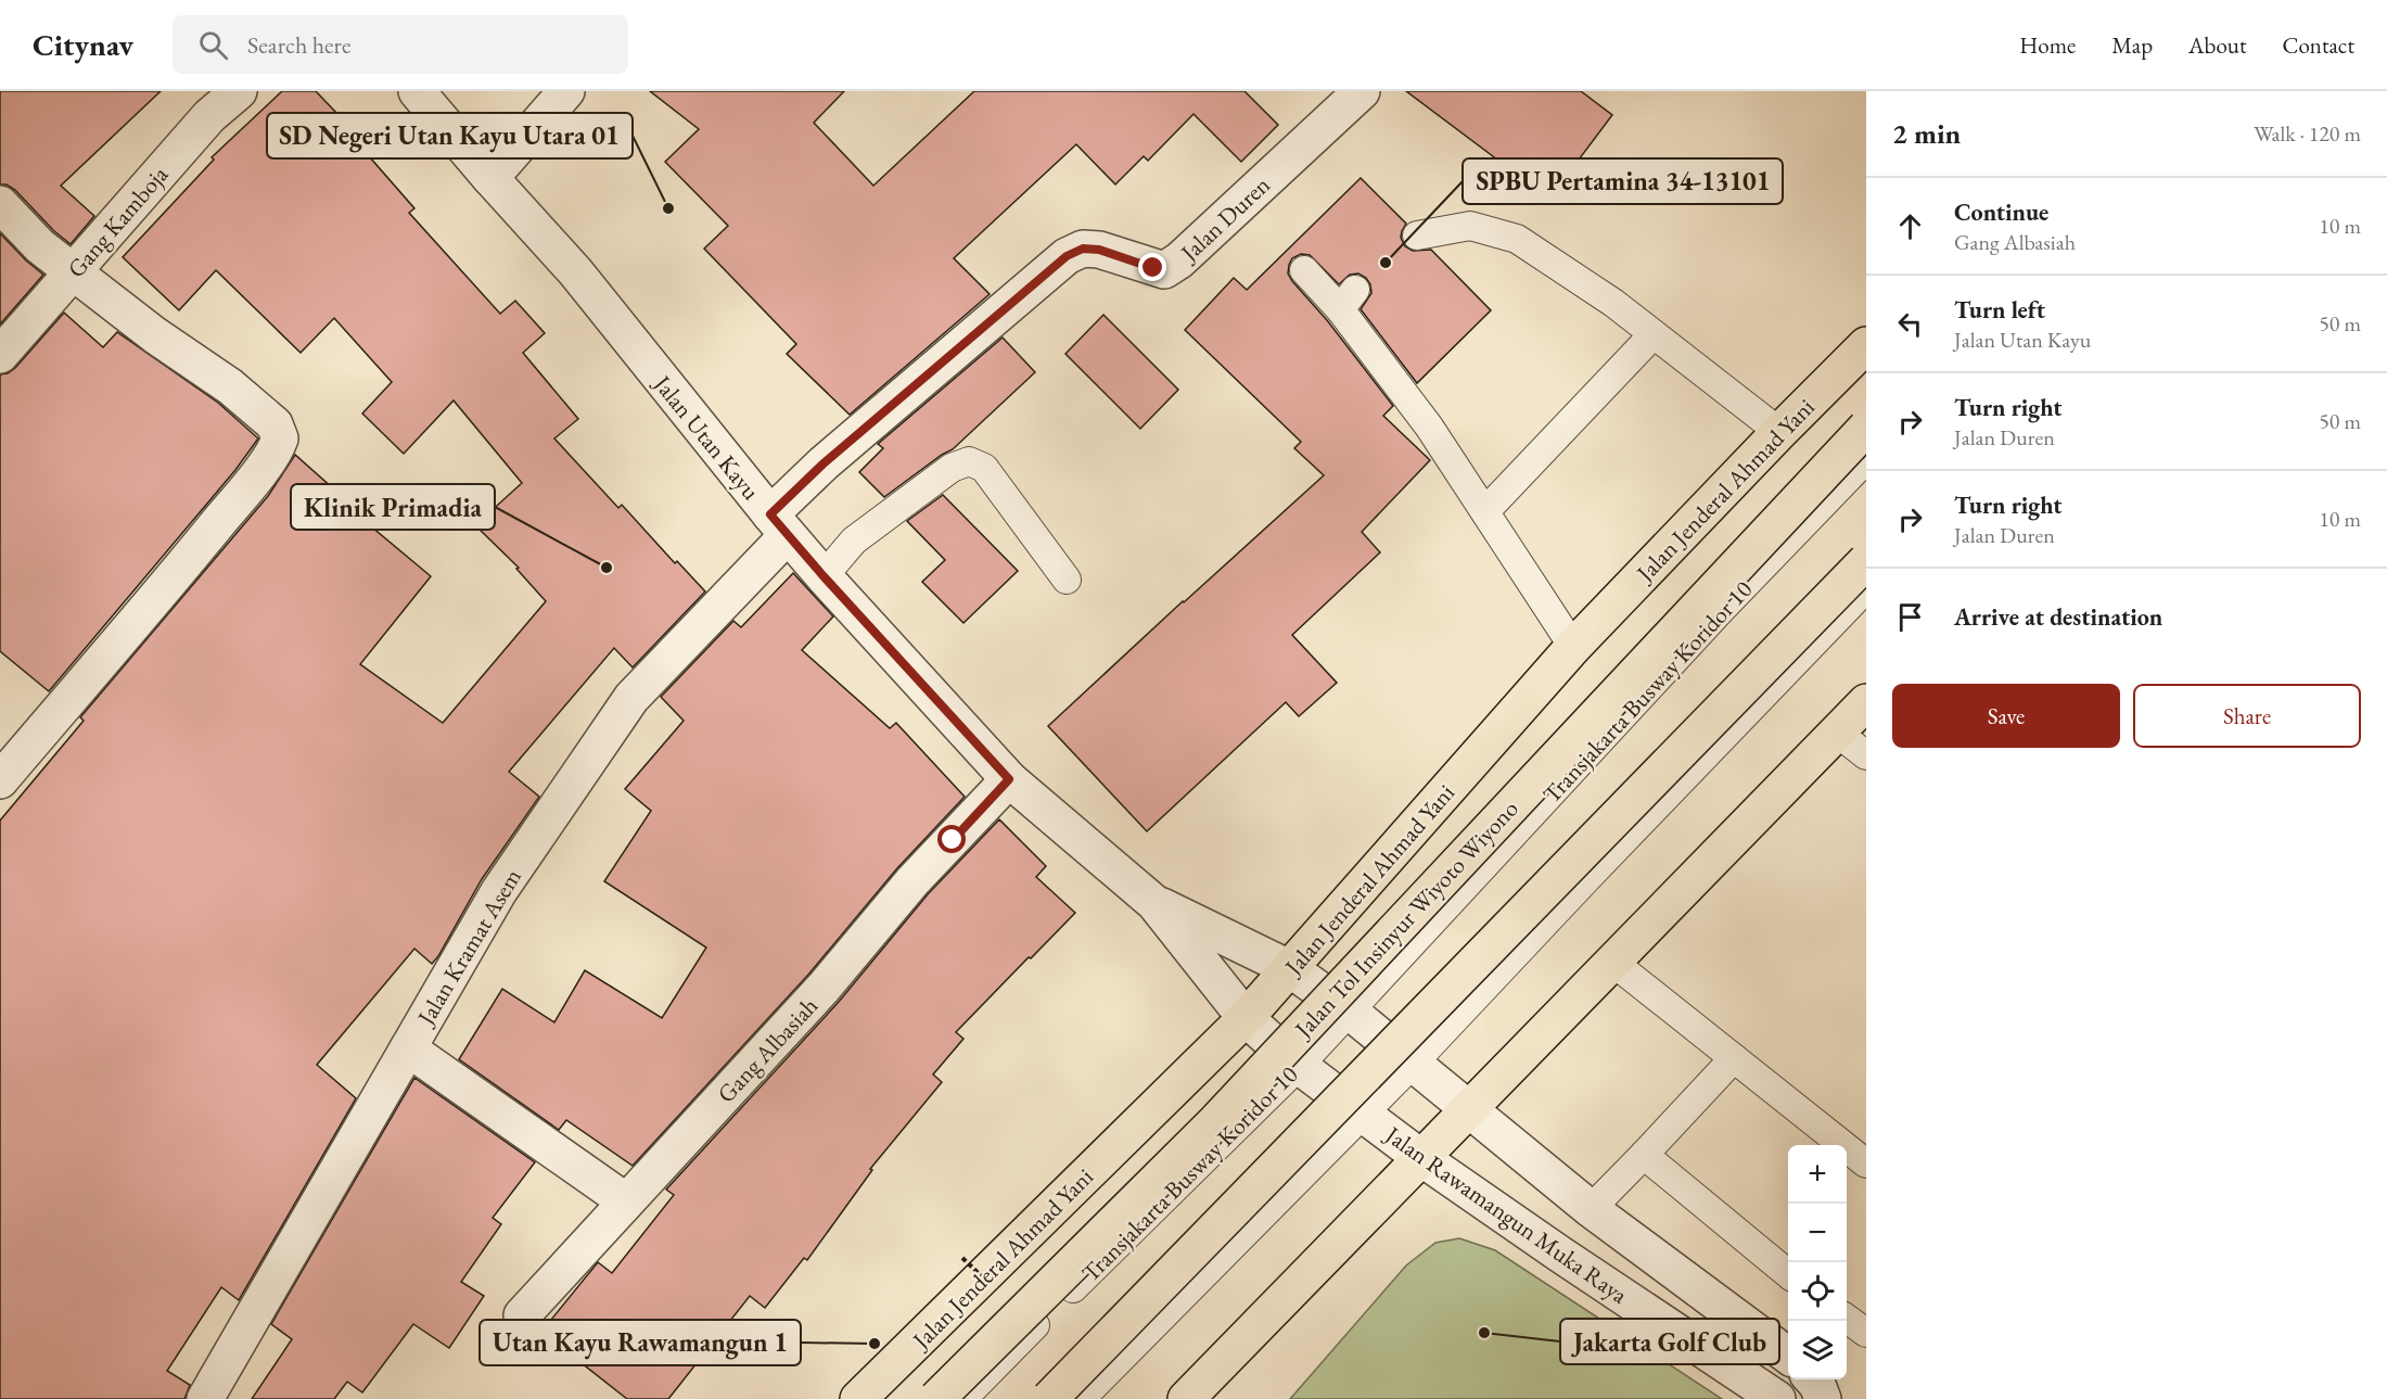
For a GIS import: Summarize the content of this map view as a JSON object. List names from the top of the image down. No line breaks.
{"streets":{"highway":["Jalan Jenderal Ahmad Yani","Jalan Tol Insinyur Wiyoto Wiyono"],"street":["Jalan Duren","Gang Kamboja","Jalan Utan Kayu","Jalan Kramat Asem","Gang Albasiah","Jalan Rawamangun Muka Raya"],"lane":["Transjakarta Busway Koridor 10"]},"crossings":[["Jalan Duren","Jalan Utan Kayu"],["Jalan Duren","Jalan Kramat Asem"],["Jalan Utan Kayu","Jalan Jenderal Ahmad Yani"],["Jalan Utan Kayu","Jalan Kramat Asem"],["Jalan Utan Kayu","Gang Albasiah"],["Jalan Utan Kayu","Jalan Rawamangun Muka Raya"],["Jalan Jenderal Ahmad Yani","Jalan Rawamangun Muka Raya"],["Transjakarta Busway Koridor 10","Jalan Rawamangun Muka Raya"]],"places":["SD Negeri Utan Kayu Utara 01","SPBU Pertamina 34-13101","Klinik Primadia","Jakarta Golf Club","Utan Kayu Rawamangun 1"],"page":{"header":"Citynav","search":"Search here","nav":["Home","Map","About","Contact"],"heading":["2 min","Walk · 120 m"],"list":[["Continue","Gang Albasiah","10 m"],["Turn left","Jalan Utan Kayu","50 m"],["Turn right","Jalan Duren","50 m"],["Turn right","Jalan Duren","10 m"],"Arrive at destination"],"buttons":["Save","Share"],"map_buttons":["+","−"]}}
